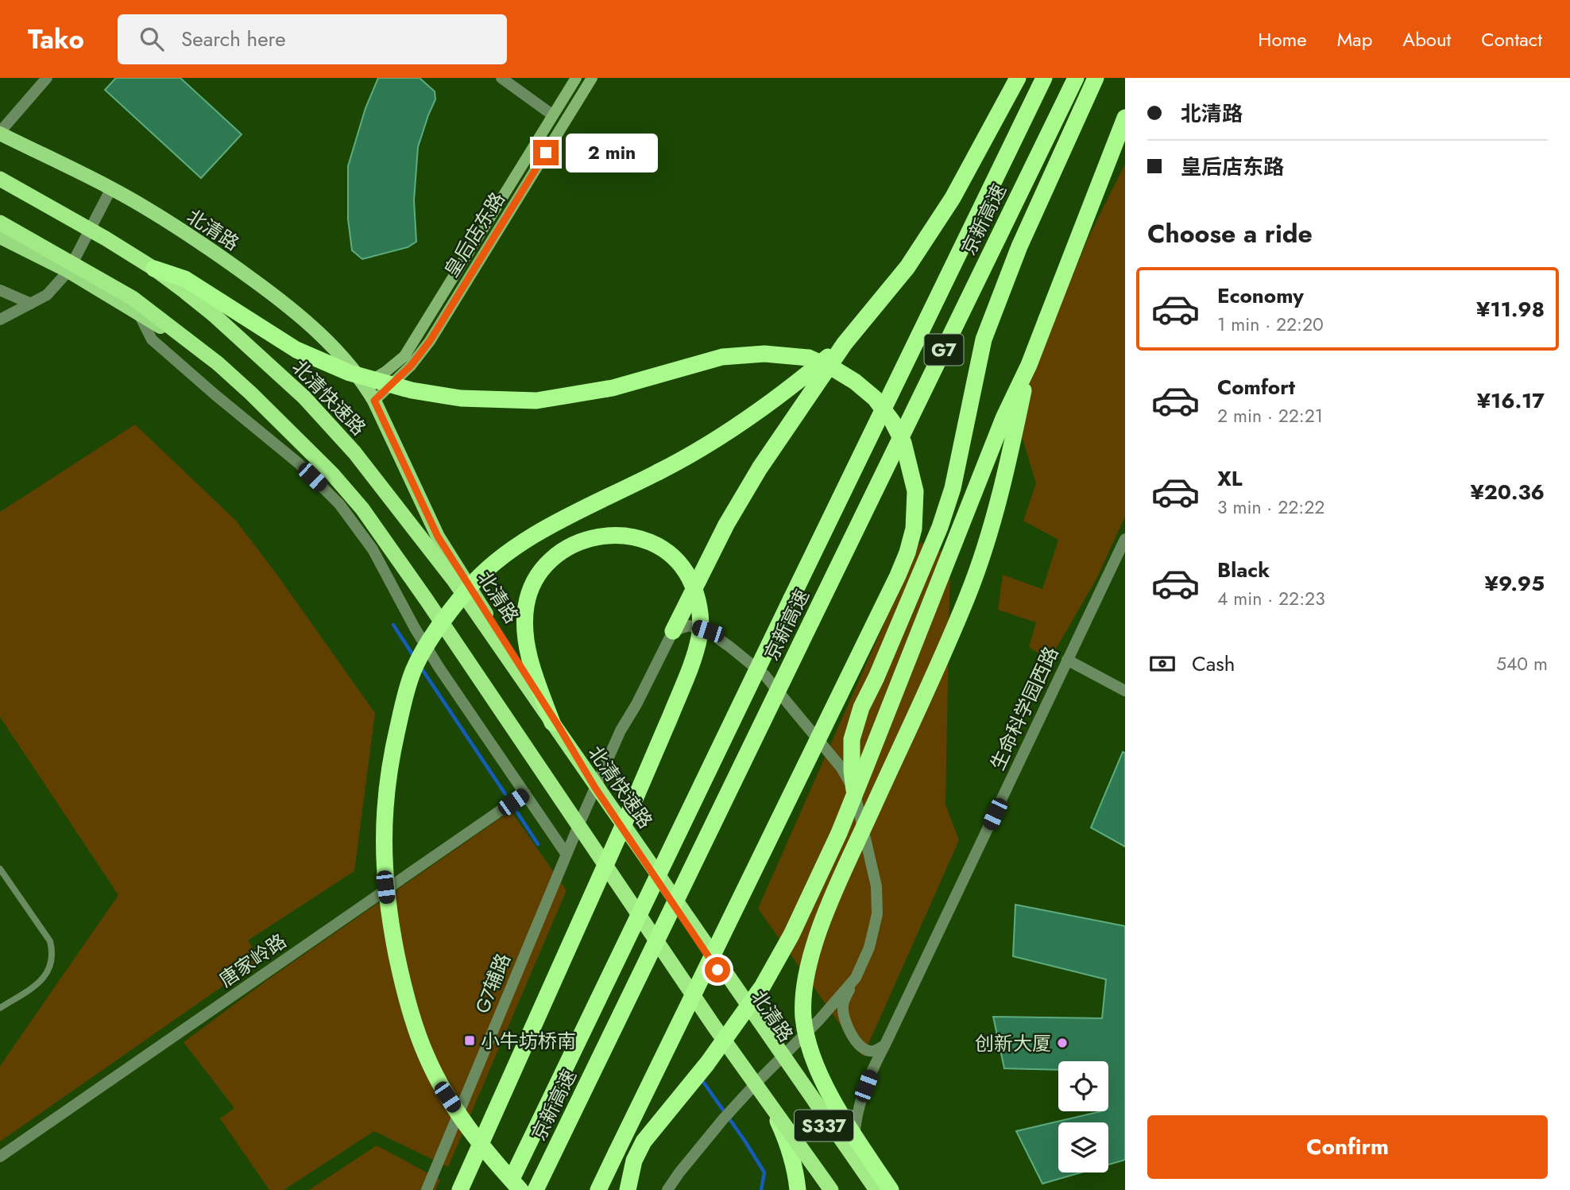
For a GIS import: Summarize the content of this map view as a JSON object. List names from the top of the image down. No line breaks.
{"streets":{"highway":["京新高速","G7","北清快速路"],"main road":["北清路","皇后店东路","S337"],"street":["生命科学园西路","唐家岭路","G7辅路"]},"crossings":[["北清路","皇后店东路"],["北清路","生命科学园西路"],["北清路","G7辅路"]],"places":{"transit":["小牛坊桥南"],"other":["创新大厦"]},"page":{"header":"Tako","search":"Search here","nav":["Home","Map","About","Contact"],"banner":["北清路","皇后店东路"],"bubble":"2 min","heading":"Choose a ride","list":[{"name":"Economy","note":"1 min · 22:20","value":"¥11.98"},{"name":"Comfort","note":"2 min · 22:21","value":"¥16.17"},{"name":"XL","note":"3 min · 22:22","value":"¥20.36"},{"name":"Black","note":"4 min · 22:23","value":"¥9.95"}],"pay":["Cash","540 m"],"buttons":"Confirm"}}
